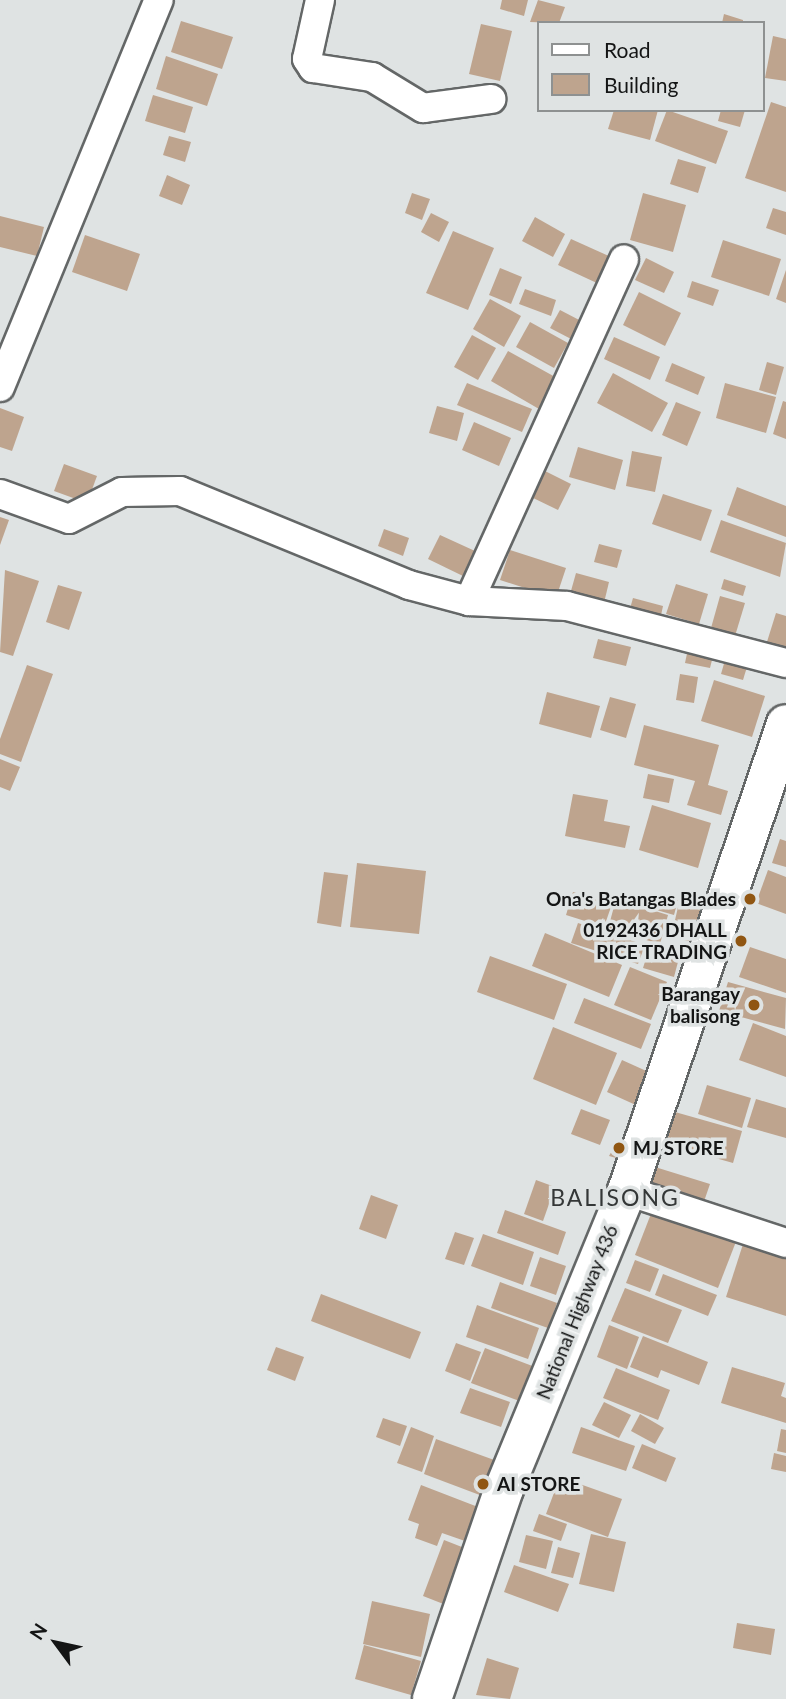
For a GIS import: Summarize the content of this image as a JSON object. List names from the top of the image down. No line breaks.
{"streets":{"main road":["National Highway 436"]},"districts":["BALISONG"],"places":["Ona's Batangas Blades","0192436 DHALL RICE TRADING","Barangay balisong","MJ STORE","AI STORE"],"legend":["Road","Building"],"north":"top left"}
